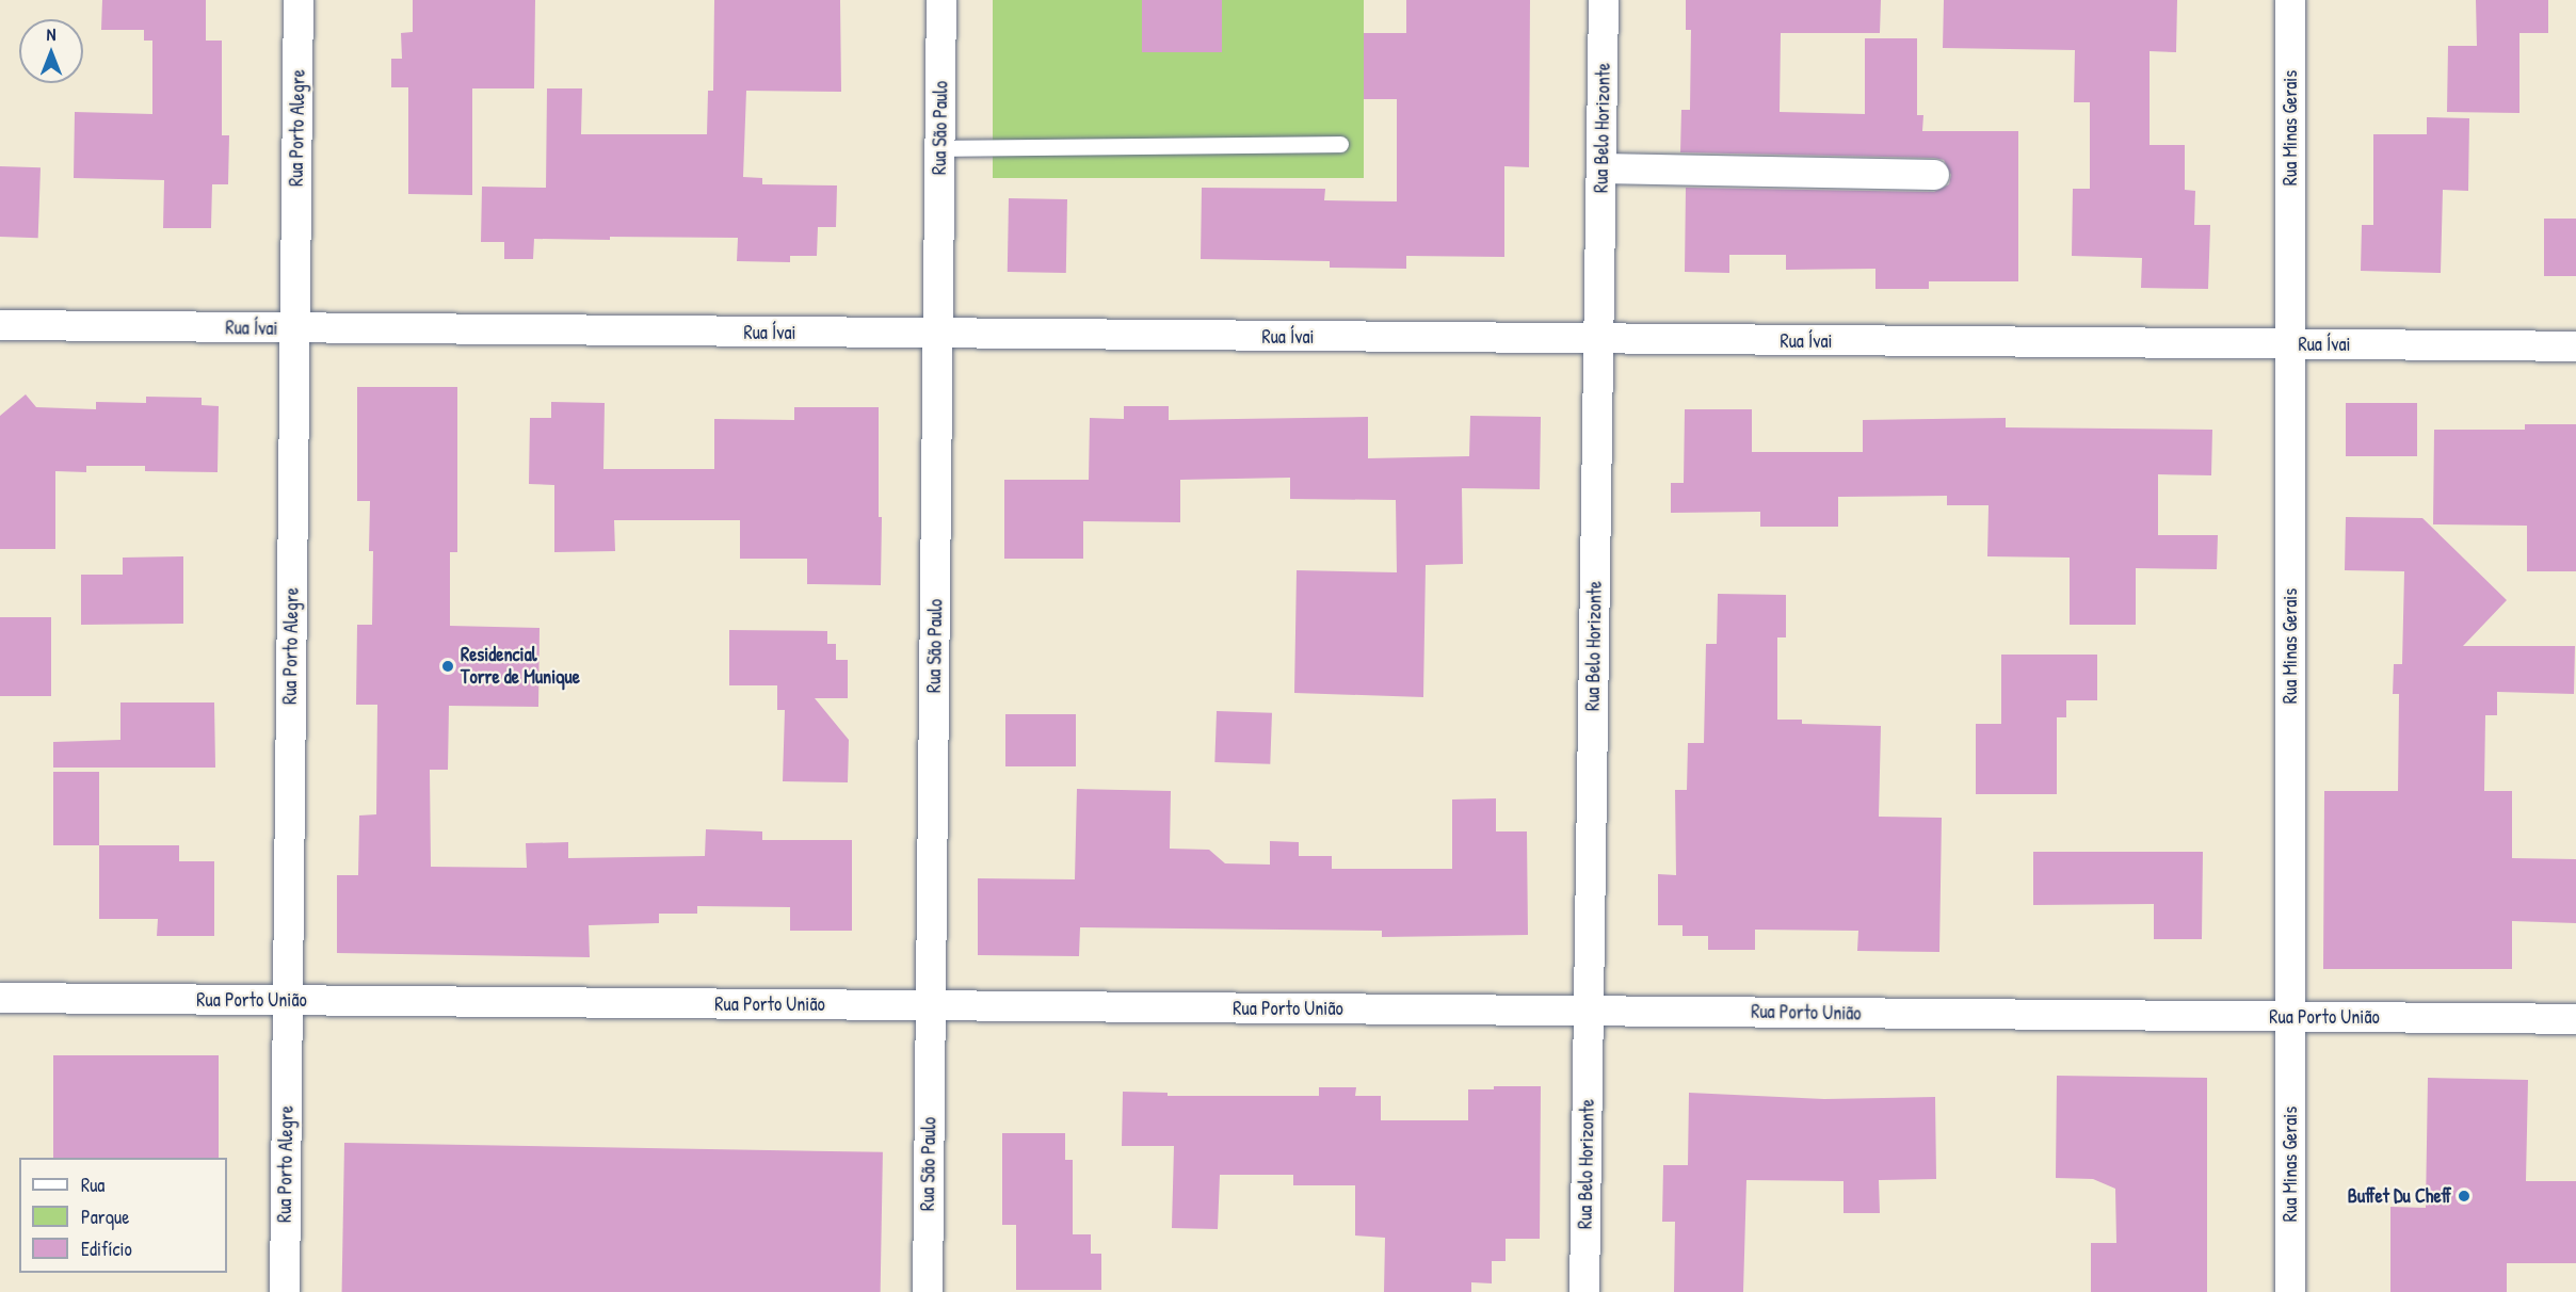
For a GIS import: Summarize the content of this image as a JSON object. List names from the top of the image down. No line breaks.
{"streets":{"street":["Rua Porto Alegre","Rua São Paulo","Rua Belo Horizonte","Rua Minas Gerais","Rua Ívai","Rua Porto União"]},"crossings":[["Rua Porto Alegre","Rua Ívai"],["Rua Porto Alegre","Rua Porto União"],["Rua São Paulo","Rua Ívai"],["Rua São Paulo","Rua Porto União"],["Rua Belo Horizonte","Rua Ívai"],["Rua Belo Horizonte","Rua Porto União"],["Rua Minas Gerais","Rua Ívai"],["Rua Minas Gerais","Rua Porto União"]],"places":["Residencial Torre de Munique","Buffet Du Cheff"],"legend":["Rua","Parque","Edifício"],"north":"top"}
